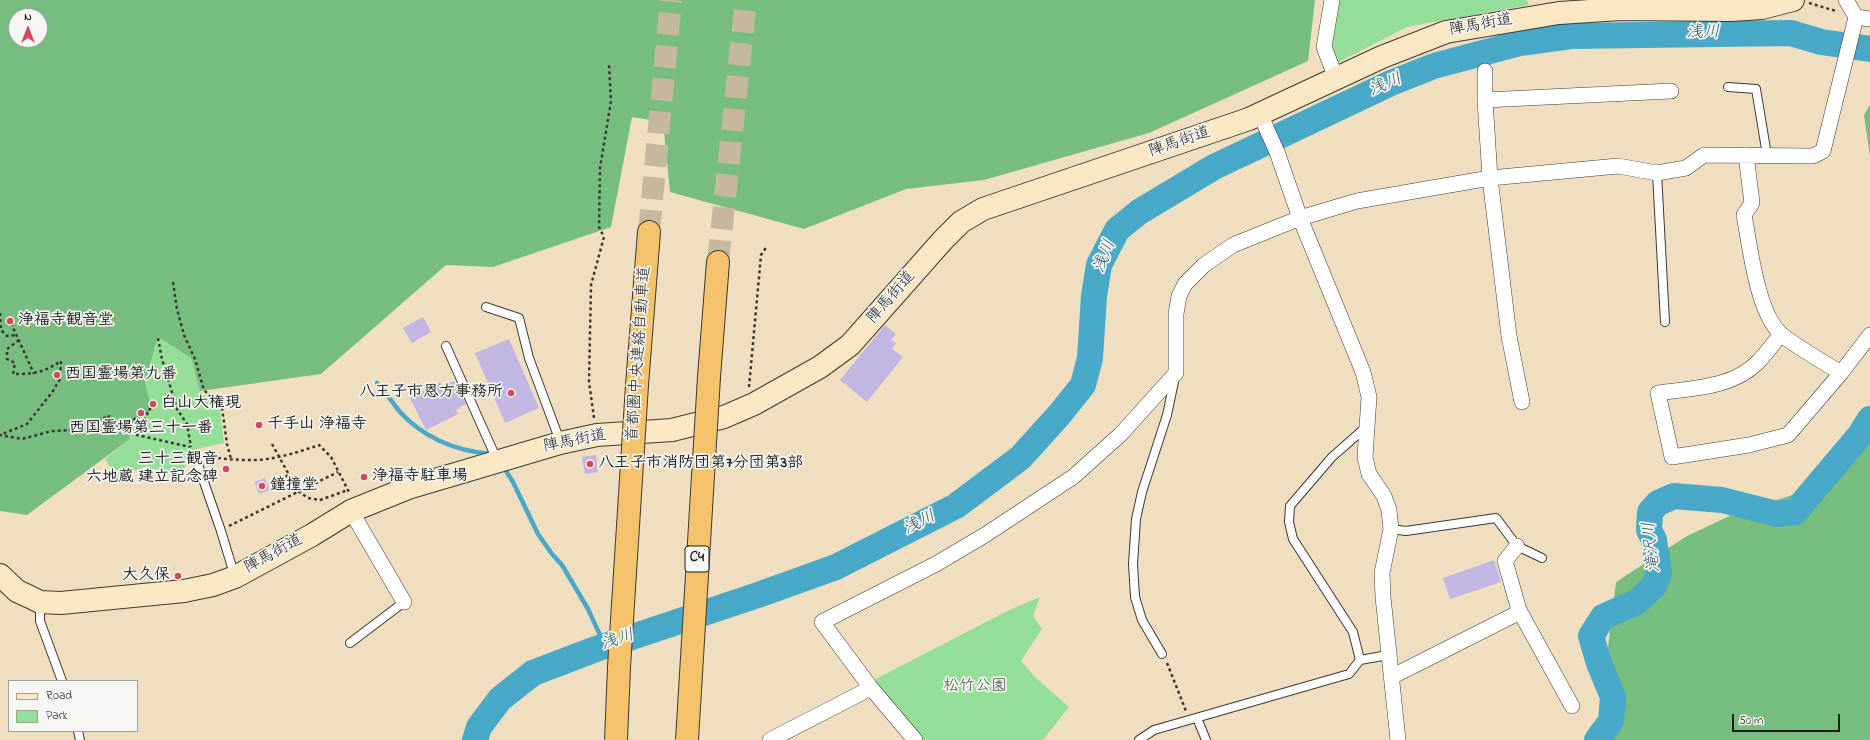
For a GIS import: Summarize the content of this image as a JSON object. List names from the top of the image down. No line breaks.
{"streets":{"highway":["首都圏中央連絡自動車道","C4"],"main road":["陣馬街道"]},"water":["浅川","滝沢川"],"parks":["松竹公園"],"places":["浄福寺観音堂","西国霊場第九番","八王子市恩方事務所","白山大権現","西国霊場第三十一番","千手山 浄福寺","八王子市消防団第7分団第3部","三十三観音 六地蔵 建立記念碑","浄福寺駐車場","鐘撞堂","大久保"],"legend":["Road","Park"],"scale_bar":"50 m","north":"top"}
